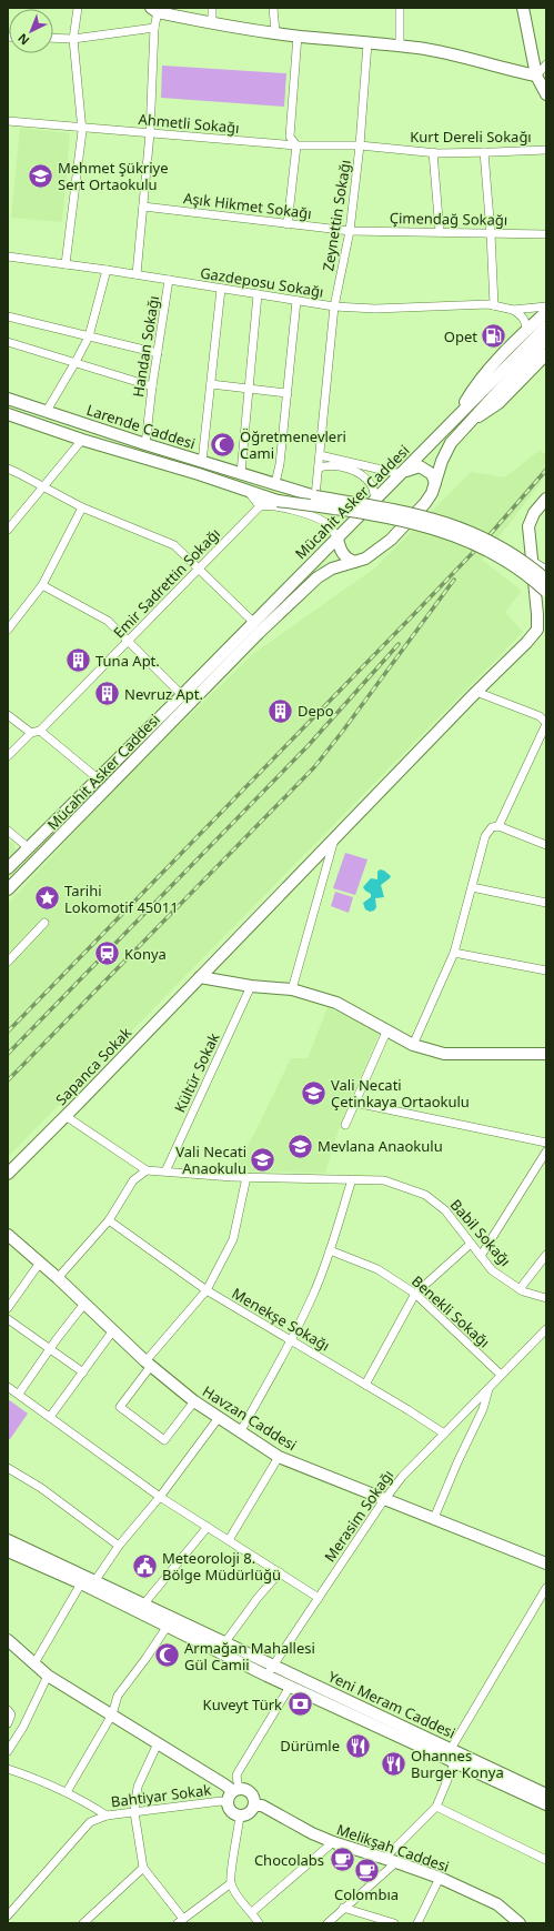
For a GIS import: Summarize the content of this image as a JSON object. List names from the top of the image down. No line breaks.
{"streets":{"main road":["Larende Caddesi","Mücahit Asker Caddesi","Sapanca Sokak","Havzan Caddesi","Yeni Meram Caddesi","Melikşah Caddesi"],"street":["Ahmetli Sokağı","Kurt Dereli Sokağı","Aşık Hikmet Sokağı","Zeynettin Sokağı","Çimendağ Sokağı","Gazdeposu Sokağı","Handan Sokağı","Emir Sadrettin Sokağı","Kültür Sokak","Babil Sokağı","Benekli Sokağı","Menekşe Sokağı","Merasim Sokağı","Bahtiyar Sokak"]},"crossings":[["Ahmetli Sokağı","Kurt Dereli Sokağı"],["Ahmetli Sokağı","Zeynettin Sokağı"],["Kurt Dereli Sokağı","Zeynettin Sokağı"],["Aşık Hikmet Sokağı","Zeynettin Sokağı"],["Aşık Hikmet Sokağı","Çimendağ Sokağı"],["Zeynettin Sokağı","Çimendağ Sokağı"],["Zeynettin Sokağı","Gazdeposu Sokağı"],["Zeynettin Sokağı","Larende Caddesi"],["Gazdeposu Sokağı","Handan Sokağı"],["Handan Sokağı","Larende Caddesi"],["Larende Caddesi","Emir Sadrettin Sokağı"],["Kültür Sokak","Babil Sokağı"],["Benekli Sokağı","Merasim Sokağı"],["Menekşe Sokağı","Merasim Sokağı"],["Havzan Caddesi","Merasim Sokağı"],["Merasim Sokağı","Yeni Meram Caddesi"],["Bahtiyar Sokak","Melikşah Caddesi"]],"places":{"school or university":["Mehmet Şükriye Sert Ortaokulu","Vali Necati Çetinkaya Ortaokulu","Mevlana Anaokulu","Vali Necati Anaokulu"],"fuel station":["Opet"],"mosque":["Öğretmenevleri Cami","Armağan Mahallesi Gül Camii"],"building":["Tuna Apt.","Nevruz Apt.","Depo"],"place":["Tarihi Lokomotif 45011"],"station":["Konya"],"public building":["Meteoroloji 8. Bölge Müdürlüğü"],"bank":["Kuveyt Türk"],"restaurant":["Dürümle","Ohannes Burger Konya"],"cafe":["Chocolabs","Colombıa"]},"north":"bottom left"}
